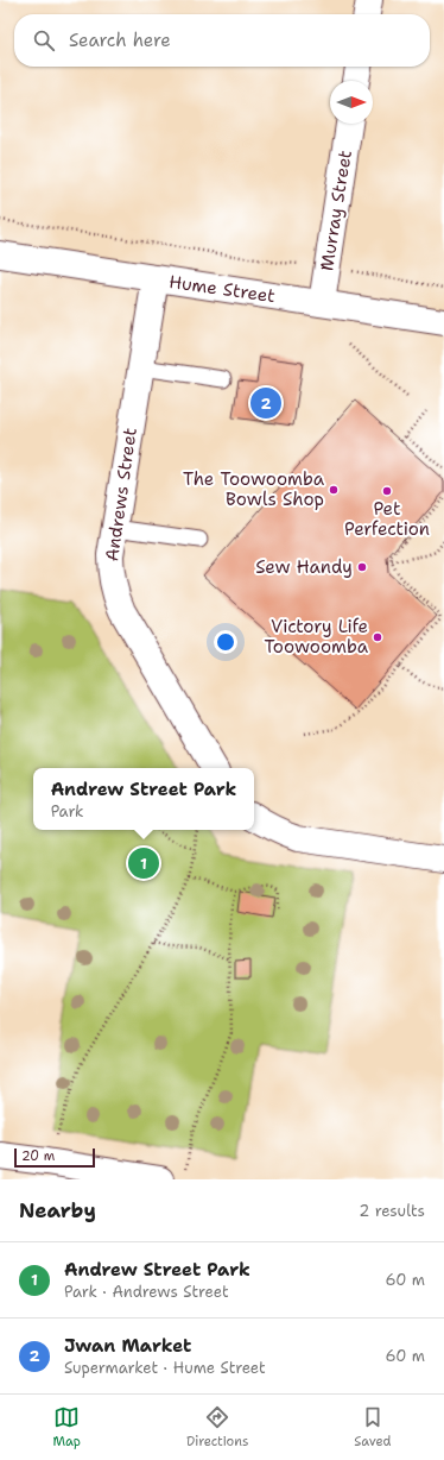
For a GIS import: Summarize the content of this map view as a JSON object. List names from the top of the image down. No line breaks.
{"streets":{"street":["Murray Street","Hume Street","Andrews Street"]},"crossings":[["Murray Street","Hume Street"],["Hume Street","Andrews Street"]],"places":["The Toowoomba Bowls Shop","Pet Perfection","Sew Handy","Victory Life Toowoomba"],"scale_bar":"20 m","north":"right","page":{"search":"Search here","pins":["2","1"],"popup":["Andrew Street Park","Park"],"scale":"20 m","heading":["Nearby","2 results"],"list":[{"mark":"1","name":"Andrew Street Park","note":"Park · Andrews Street","value":"60 m"},{"mark":"2","name":"Jwan Market","note":"Supermarket · Hume Street","value":"60 m"}],"nav":["Map","Directions","Saved"]}}
